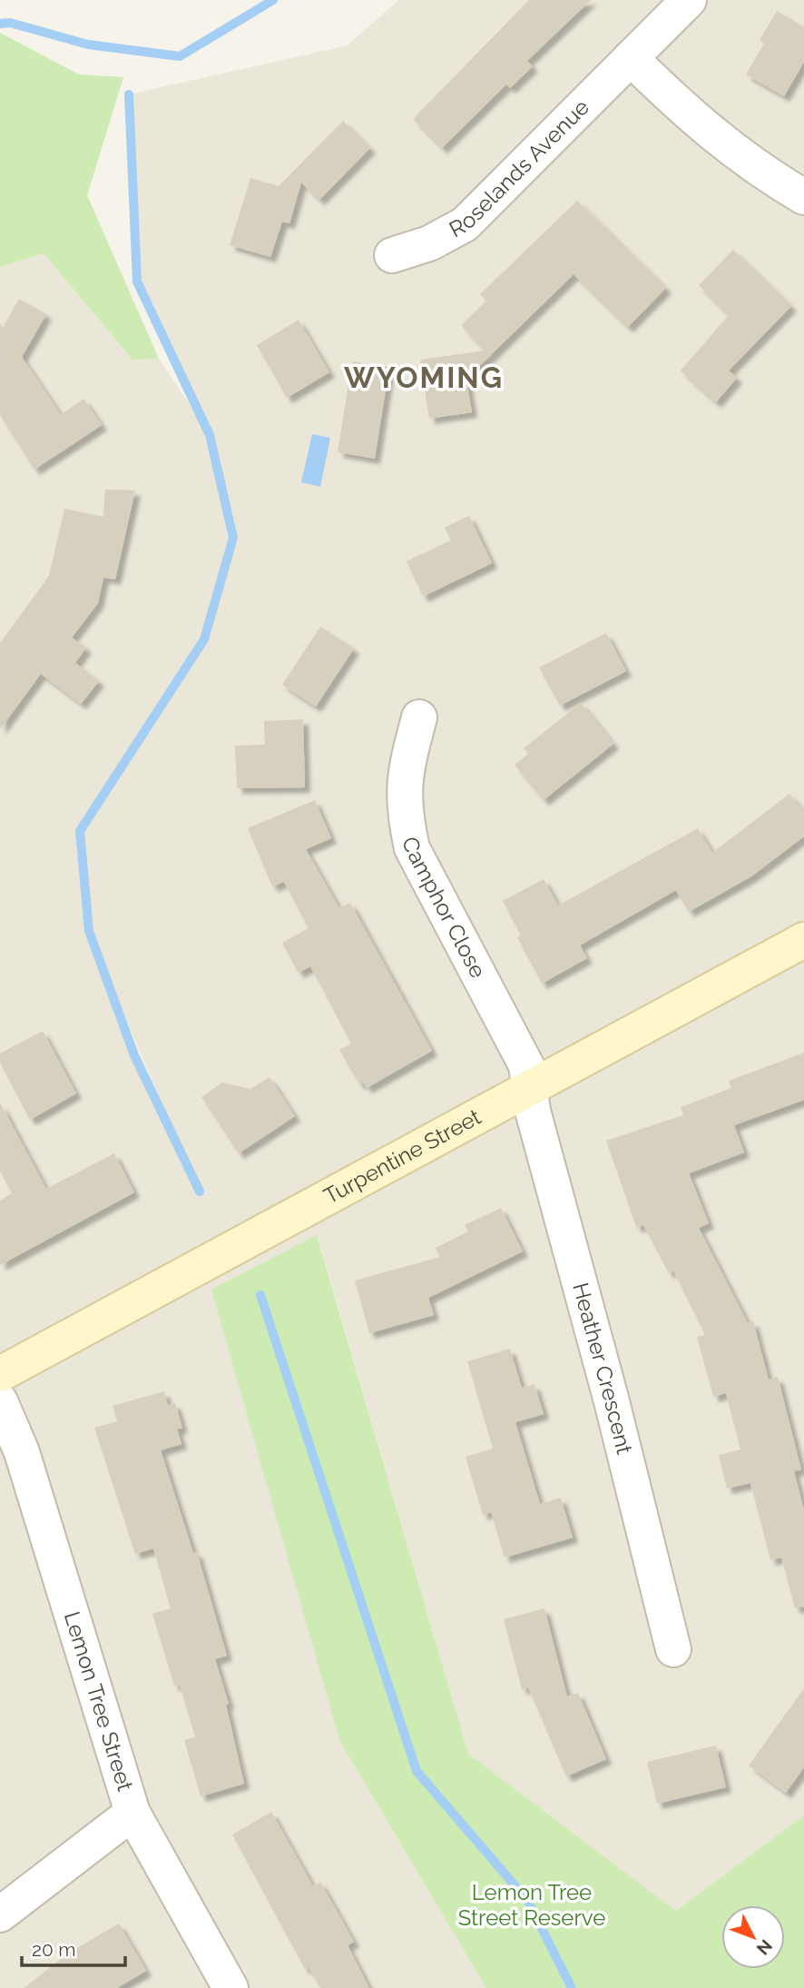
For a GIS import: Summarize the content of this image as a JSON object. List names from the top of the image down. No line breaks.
{"streets":{"street":["Roselands Avenue","Camphor Close","Turpentine Street","Heather Crescent","Lemon Tree Street"]},"crossings":[["Camphor Close","Turpentine Street"],["Camphor Close","Heather Crescent"],["Turpentine Street","Heather Crescent"]],"districts":["WYOMING"],"parks":["Lemon Tree Street Reserve"],"scale_bar":"20 m","north":"bottom right"}
